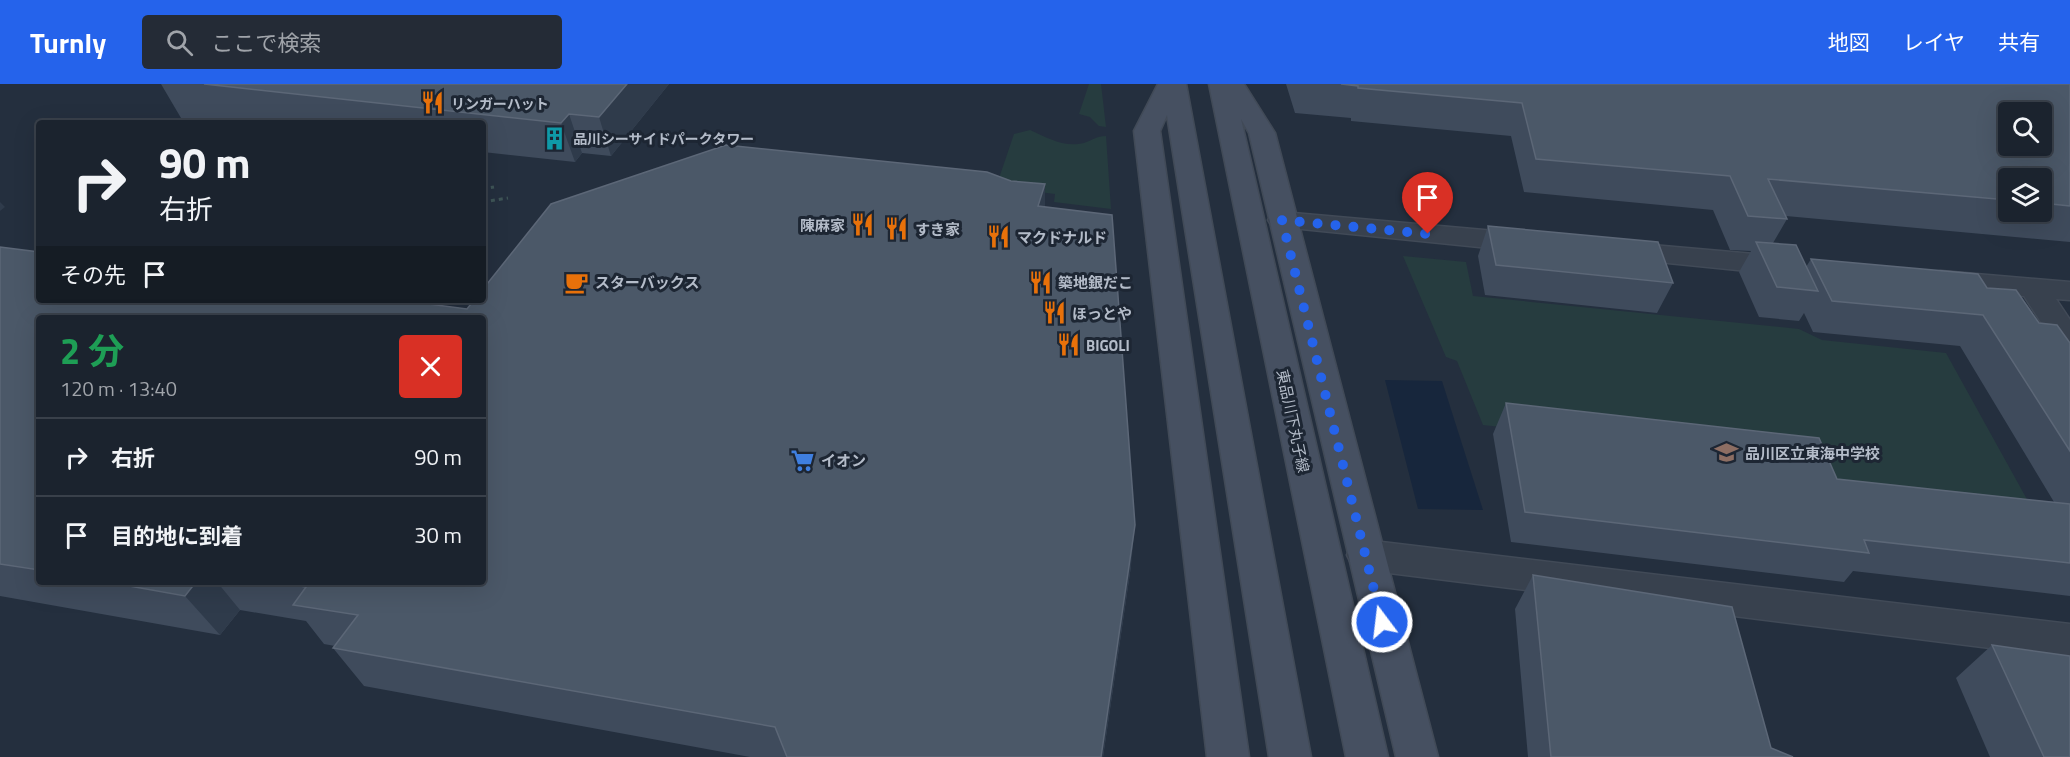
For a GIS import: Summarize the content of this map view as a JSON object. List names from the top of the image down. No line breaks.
{"streets":{"main road":["東品川下丸子線"]},"places":{"restaurant":["リンガーハット","陳麻家","すき家","マクドナルド","築地銀だこ","ほっとや","BIGOLI"],"building":["品川シーサイドパークタワー"],"cafe":["スターバックス"],"school or university":["品川区立東海中学校"],"supermarket":["イオン"]},"page":{"header":"Turnly","search":"ここで検索","nav":["地図","レイヤ","共有"],"turn":["90 m","右折"],"then":"その先","heading":["2 分","120 m · 13:40"],"list":[{"name":"右折","value":"90 m"},{"name":"目的地に到着","value":"30 m"}]}}
